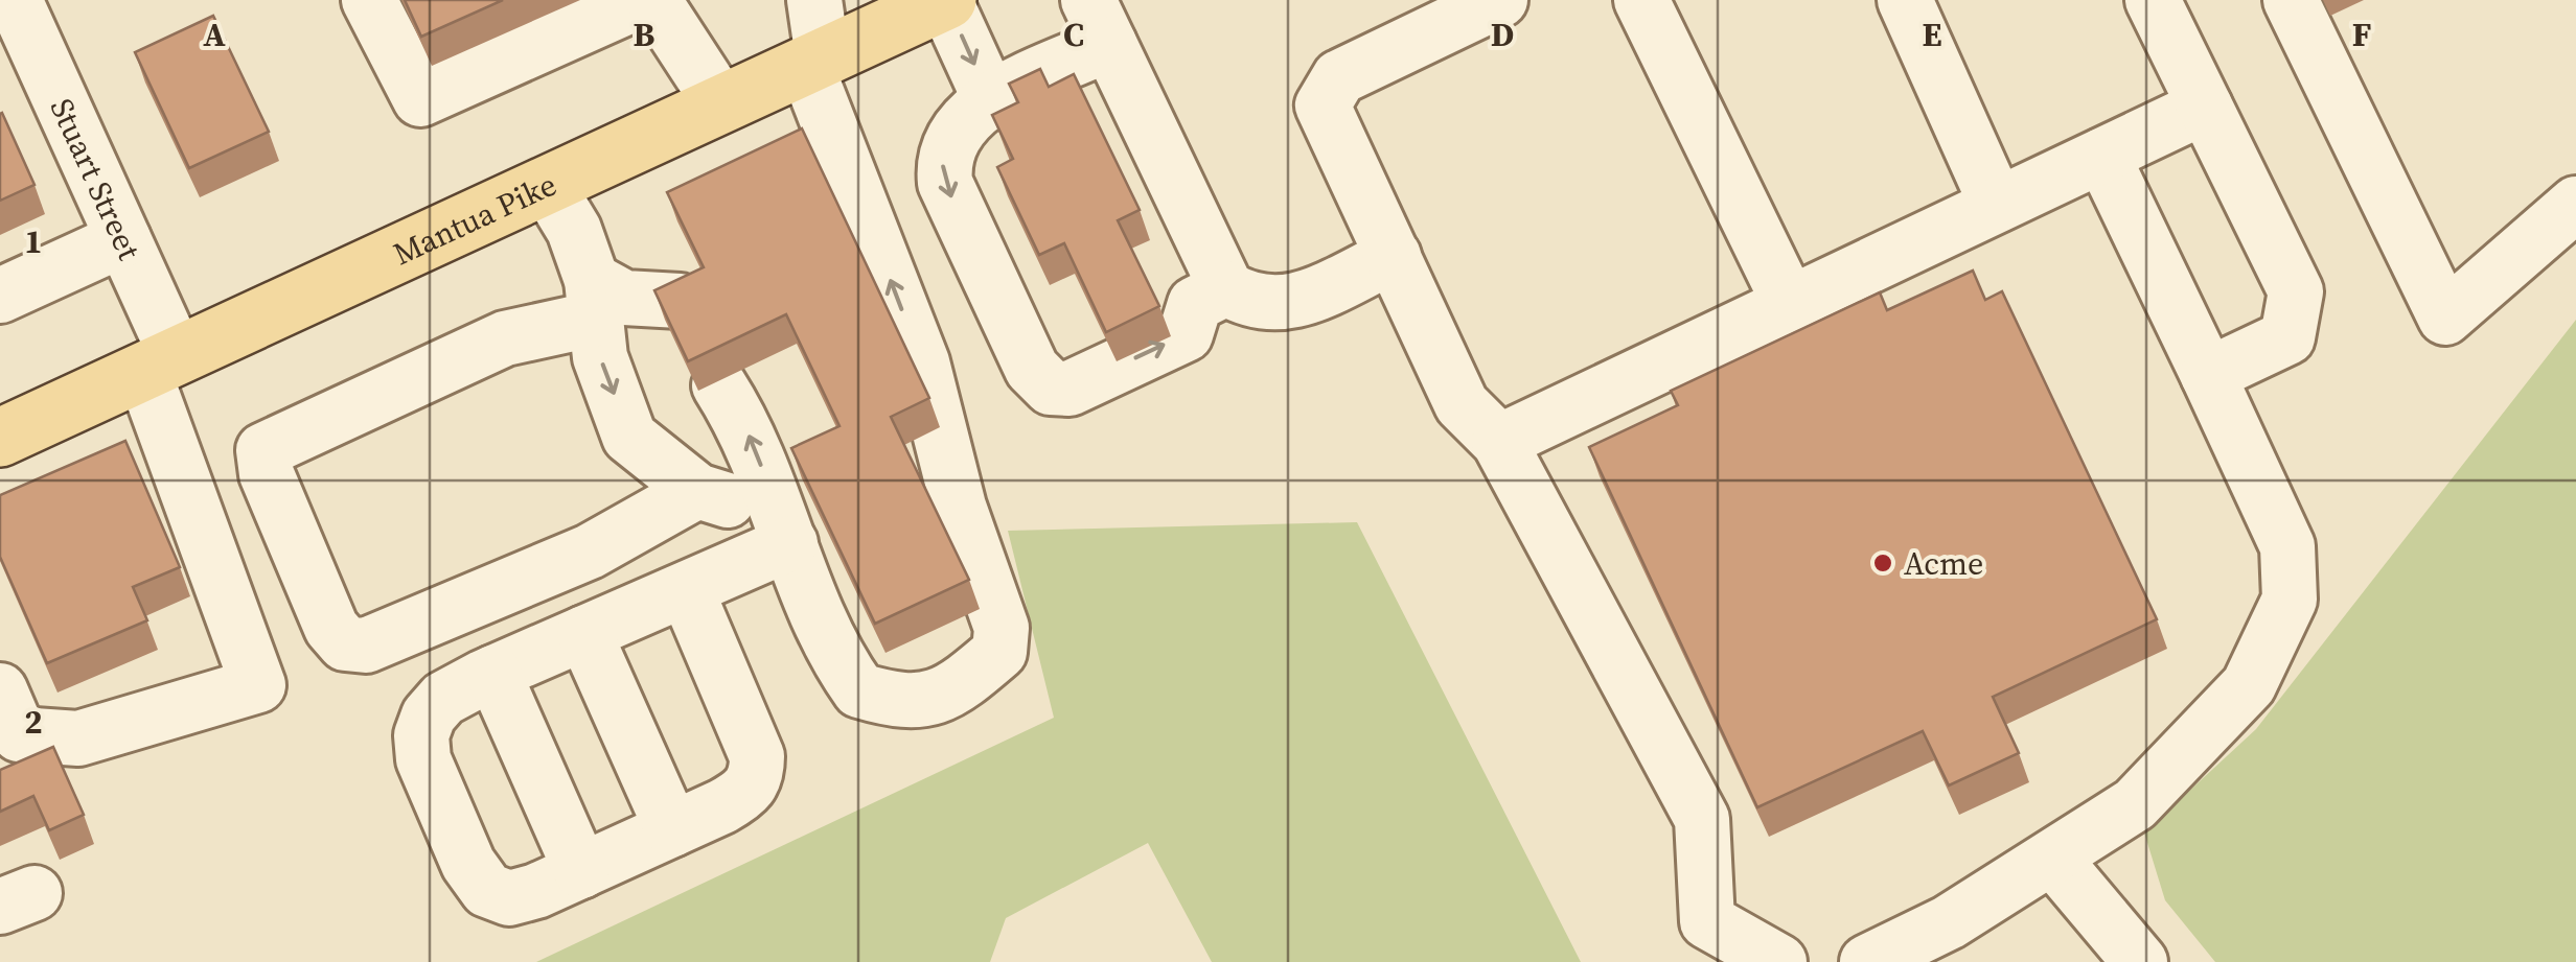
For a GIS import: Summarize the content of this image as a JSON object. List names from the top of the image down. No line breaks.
{"streets":{"main road":["Mantua Pike"],"street":["Stuart Street"]},"crossings":[["Stuart Street","Mantua Pike"]],"places":["Acme"],"grid":{"columns":["A","B","C","D","E","F"],"rows":["1","2"]}}
